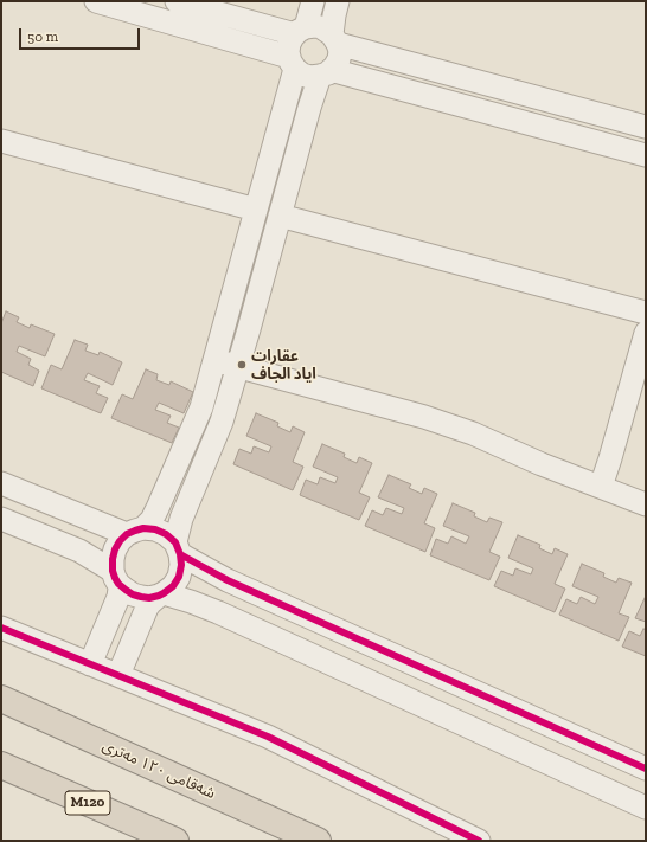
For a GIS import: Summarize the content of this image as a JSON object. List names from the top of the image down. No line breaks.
{"streets":{"highway":["شەقامی ١٢٠ مەتری","M120"]},"places":["عقارات اياد الجاف"],"scale_bar":"50 m"}
